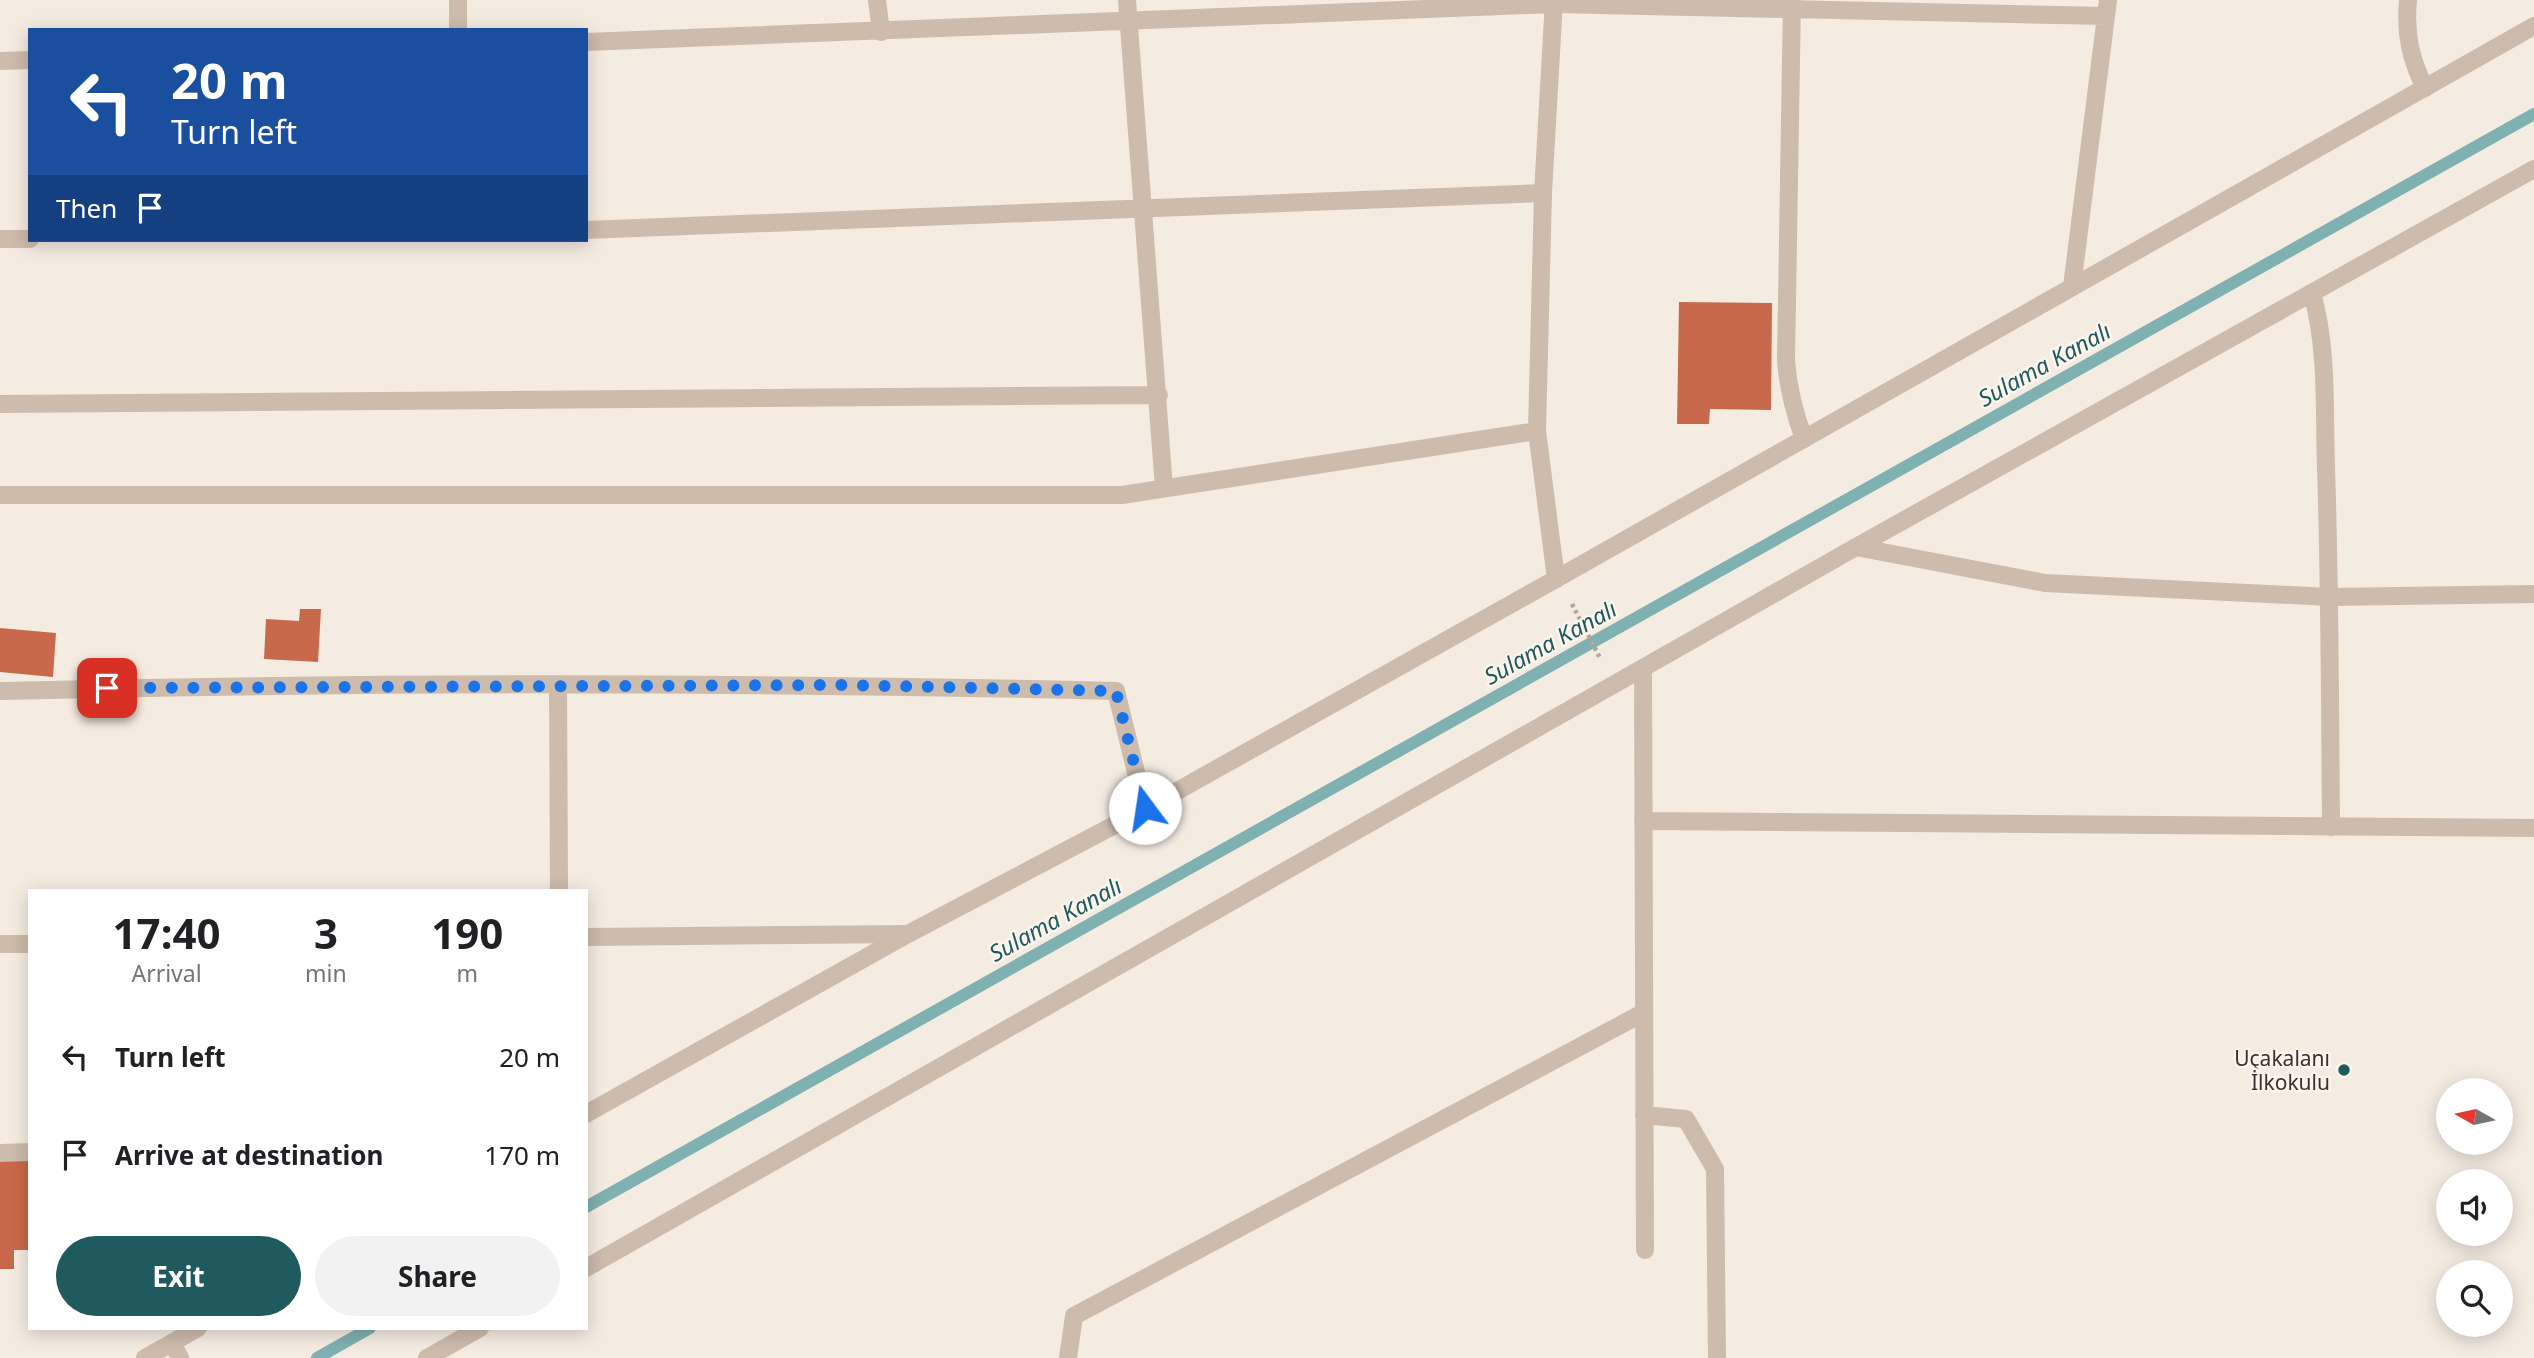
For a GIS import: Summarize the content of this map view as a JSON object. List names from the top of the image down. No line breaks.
{"water":["Sulama Kanalı"],"places":["Uçakalanı İlkokulu"],"north":"left","page":{"turn":["20 m","Turn left"],"then":"Then","eta":["17:40","Arrival","3","min","190","m"],"list":[{"name":"Turn left","value":"20 m"},{"name":"Arrive at destination","value":"170 m"}],"buttons":["Exit","Share"]}}
